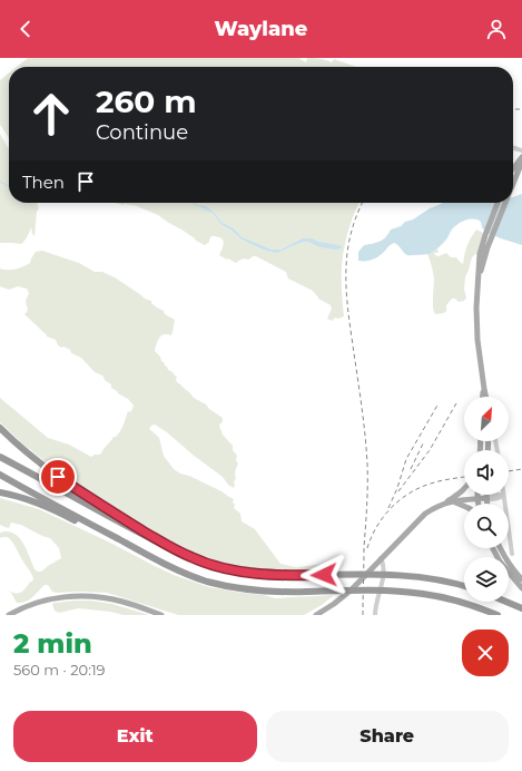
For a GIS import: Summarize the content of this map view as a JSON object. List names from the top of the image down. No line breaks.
{"north":"top right","page":{"header":"Waylane","turn":["260 m","Continue"],"then":"Then","heading":["2 min","560 m · 20:19"],"buttons":["Exit","Share"]}}
